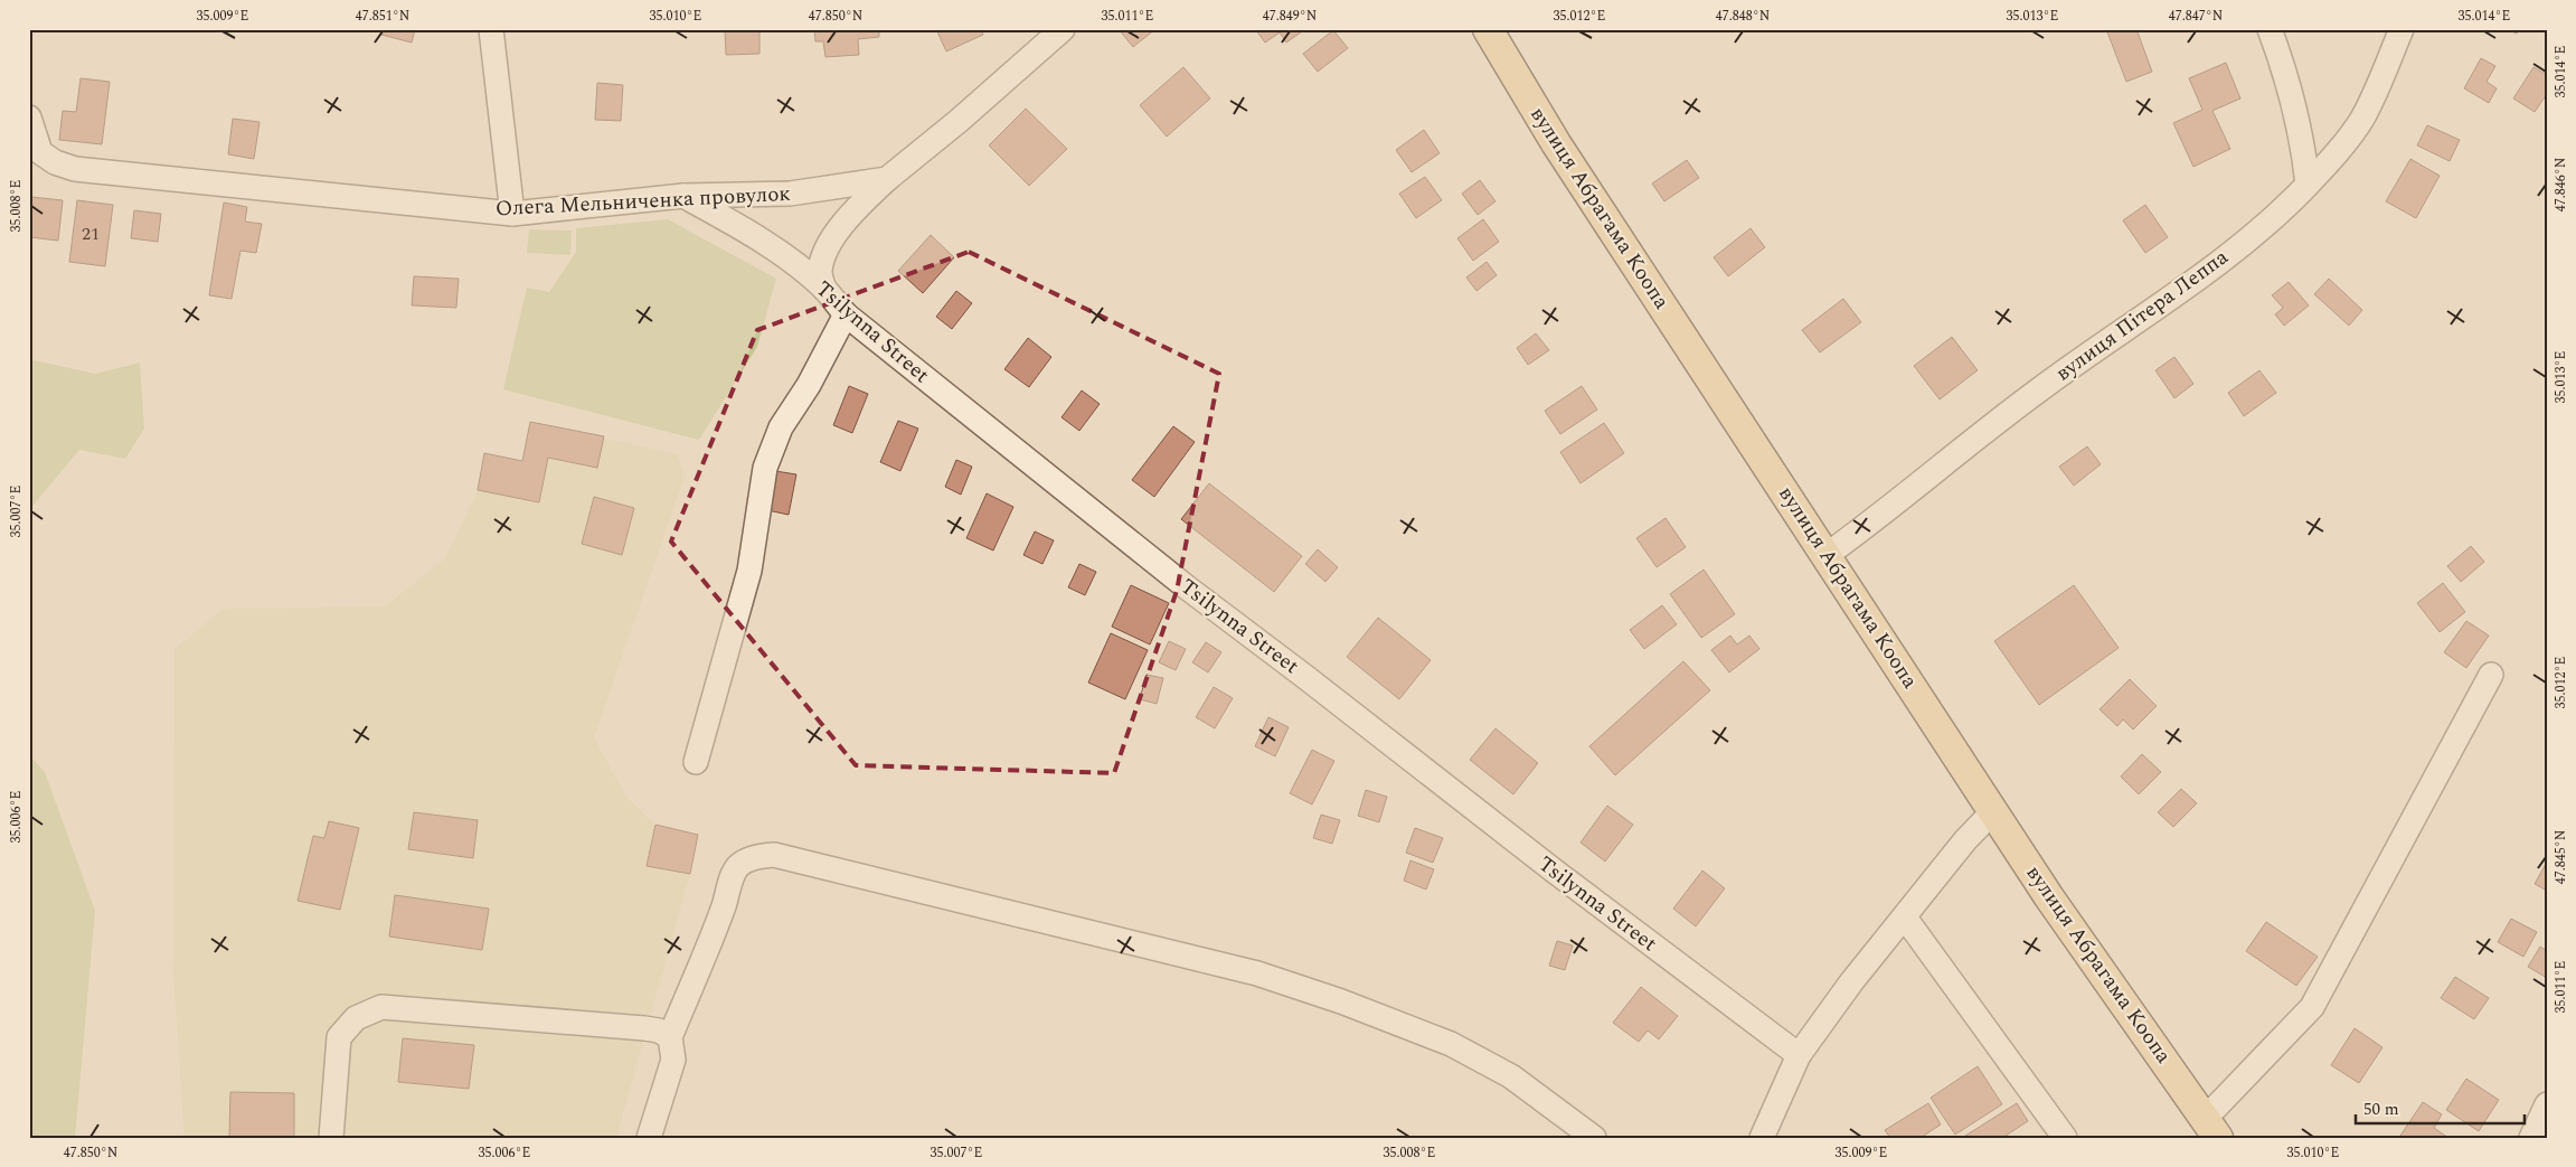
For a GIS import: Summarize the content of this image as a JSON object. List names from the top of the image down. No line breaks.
{"streets":{"main road":["вулиця Абрагама Коопа"],"street":["Олега Мельниченка провулок","вулиця Пітера Леппа","Tsilynna Street"]},"crossings":[["Олега Мельниченка провулок","Tsilynna Street"],["вулиця Абрагама Коопа","вулиця Пітера Леппа"]],"house_numbers":["21"],"scale_bar":"50 m","coordinates":["35.009°E","47.851°N","35.010°E","47.850°N","35.011°E","47.849°N","35.012°E","47.848°N","35.013°E","47.847°N","35.014°E","47.846°N","35.008°E","35.007°E","35.006°E","47.845°N"]}
